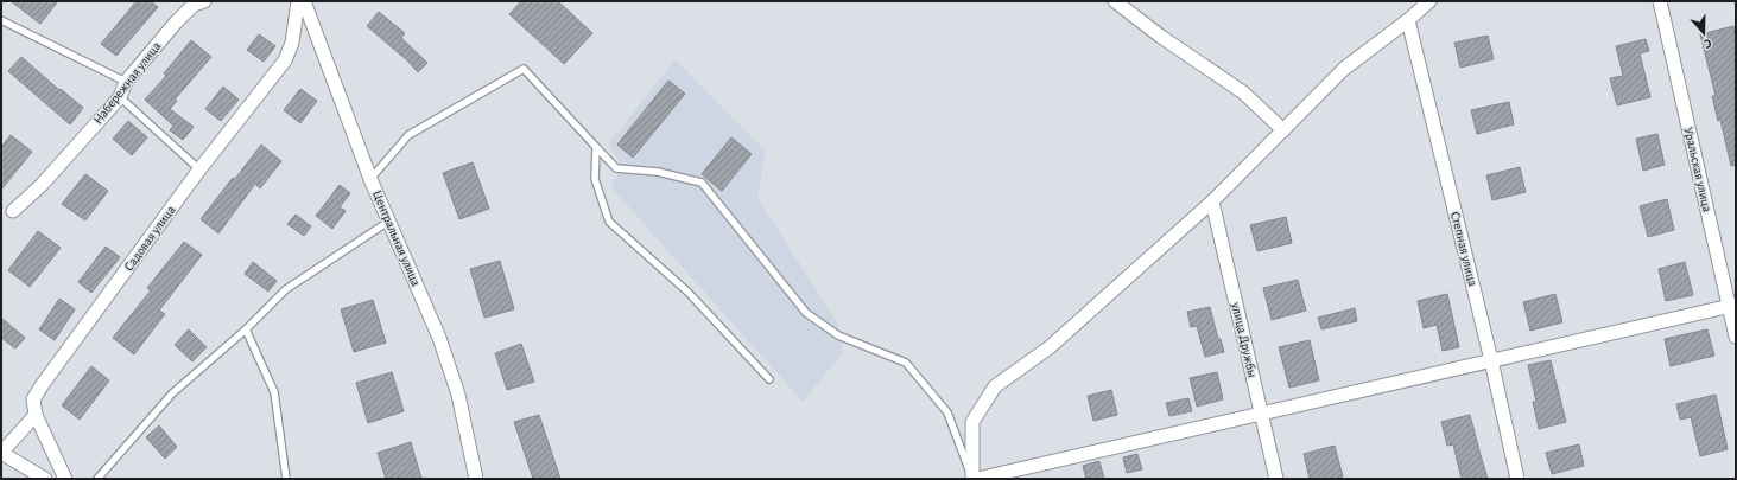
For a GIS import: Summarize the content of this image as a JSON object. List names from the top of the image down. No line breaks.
{"streets":{"street":["Набережная улица","Уральская улица","Садовая улица","Центральная улица","Степная улица","улица Дружбы"]},"north":"bottom"}
